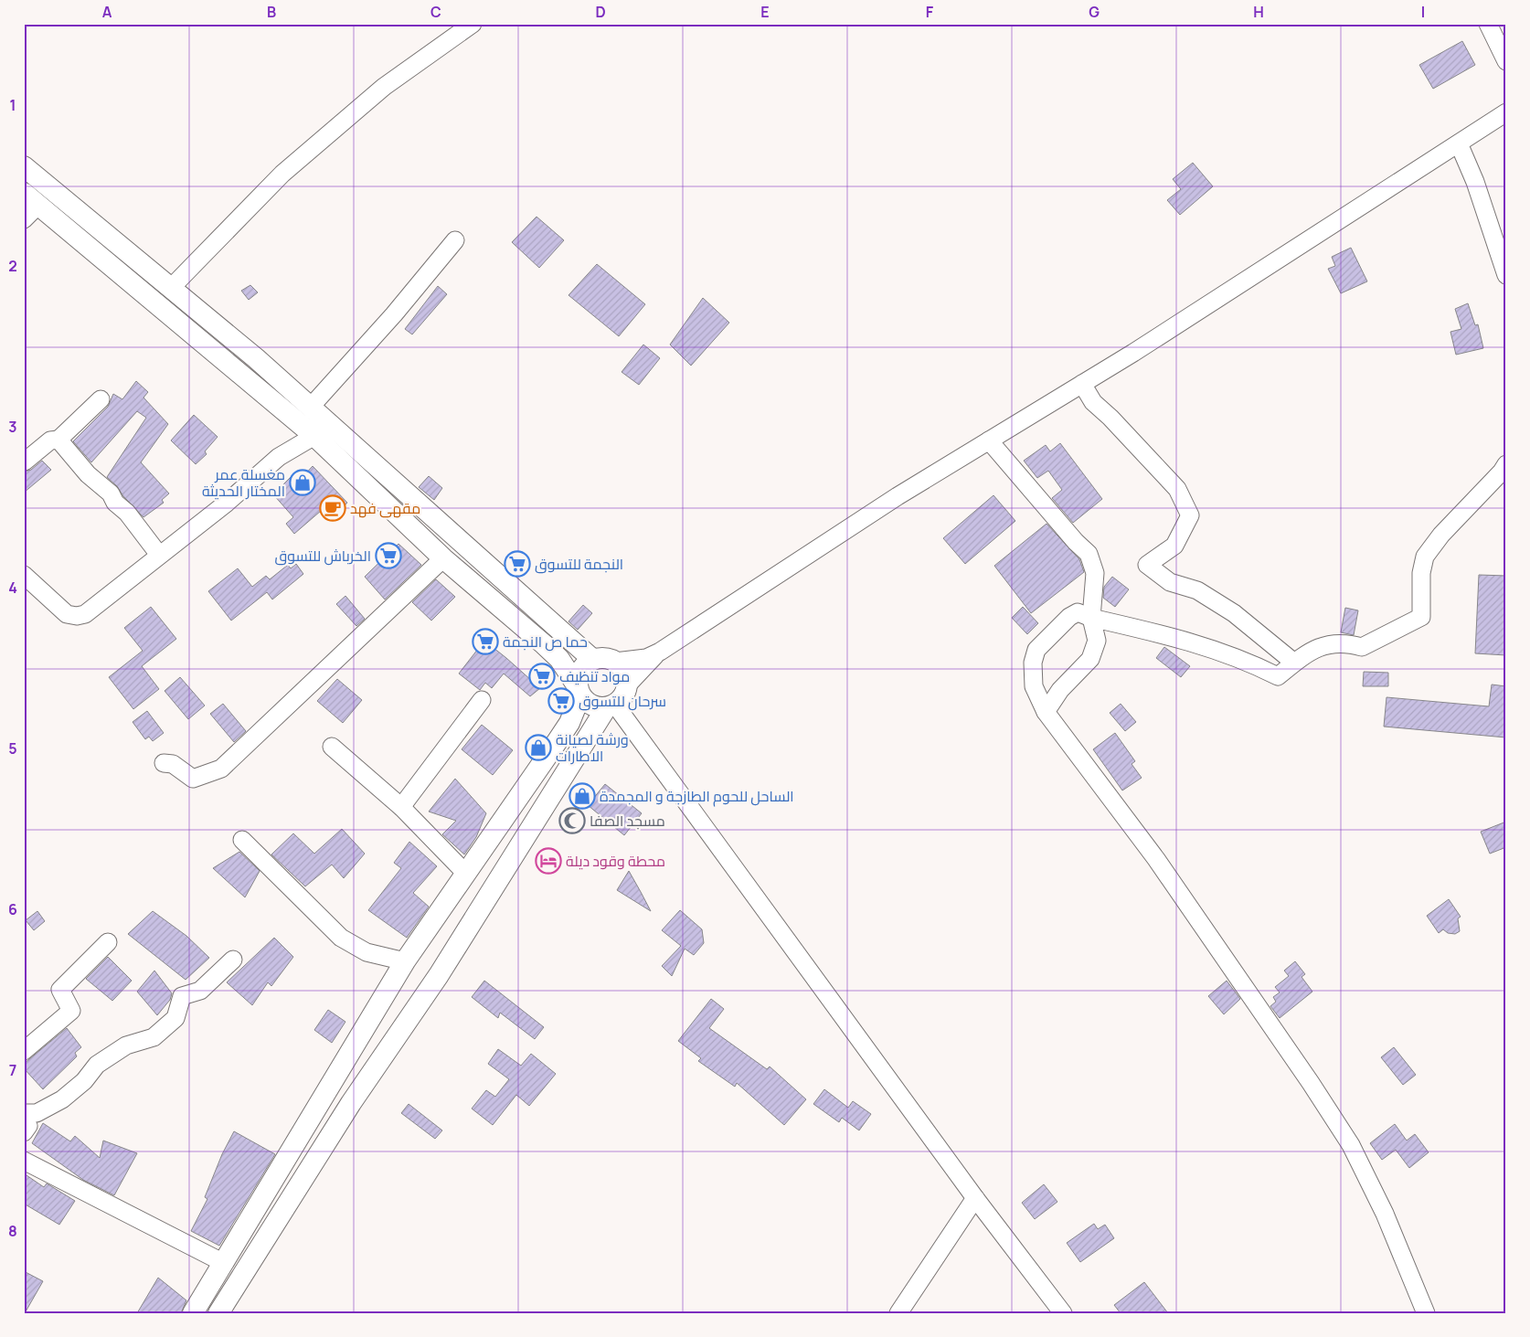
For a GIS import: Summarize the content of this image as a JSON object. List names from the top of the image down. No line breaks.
{"places":{"shop":["مغسلة عمر المختار الحديثة","ورشة لصيانة الاطارات","الساحل للحوم الطازجة و المجمدة"],"cafe":["مقهى فهد"],"supermarket":["الخرباش للتسوق","النجمة للتسوق","حما ص النجمة","مواد تنظيف","سرحان للتسوق"],"mosque":["مسجد الصفا"],"hotel":["محطة وقود ديلة"]},"grid":{"columns":["A","B","C","D","E","F","G","H","I"],"rows":["1","2","3","4","5","6","7","8"]}}
